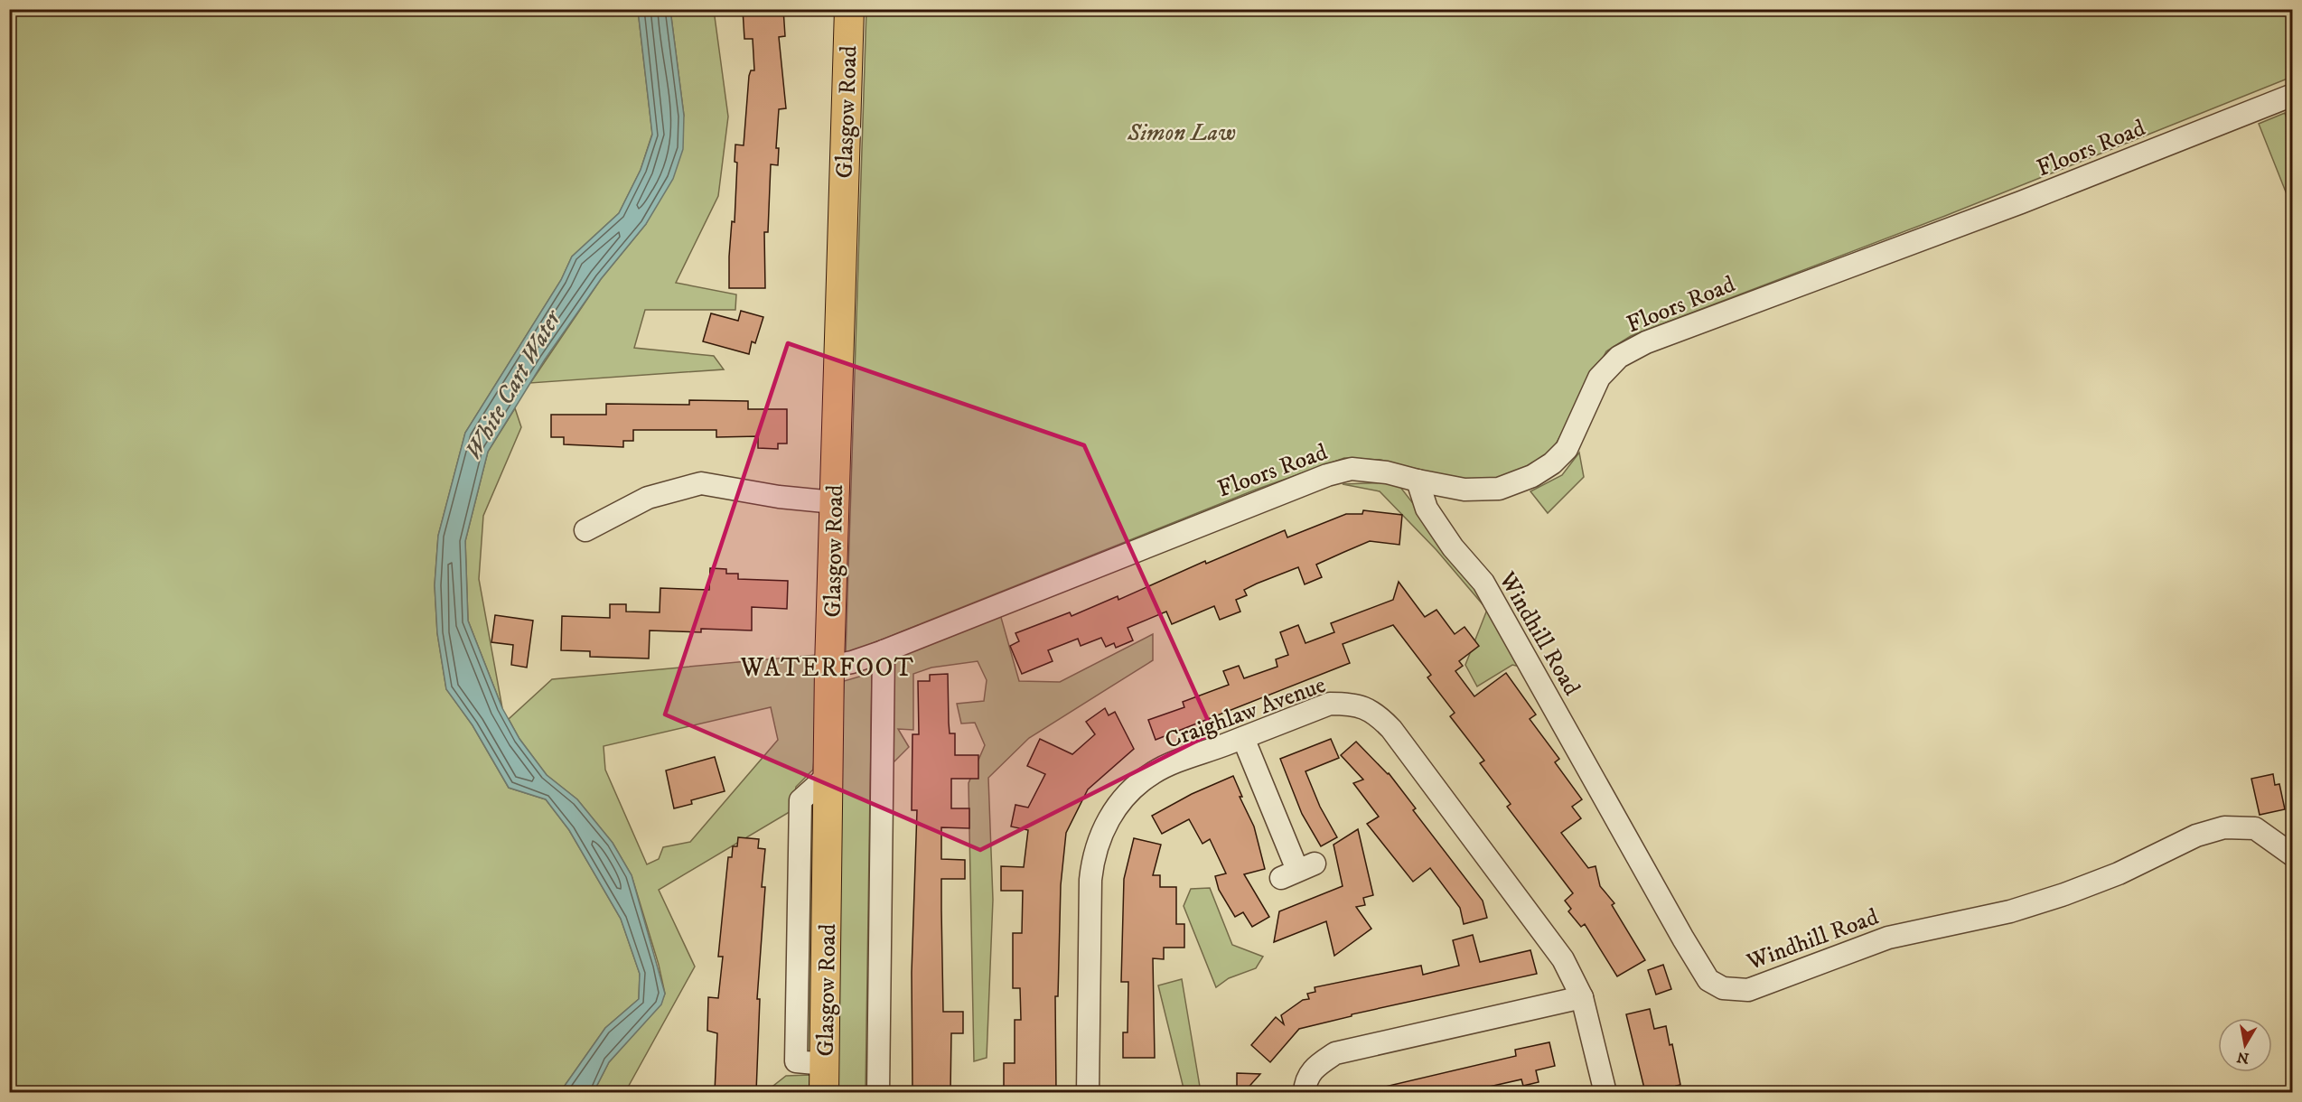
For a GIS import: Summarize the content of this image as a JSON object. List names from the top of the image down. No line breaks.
{"streets":{"main road":["Glasgow Road"],"street":["Floors Road","Windhill Road","Craighlaw Avenue"]},"crossings":[["Glasgow Road","Floors Road"],["Floors Road","Windhill Road"]],"districts":["WATERFOOT"],"water":["White Cart Water"],"parks":["Simon Law"],"north":"bottom"}
